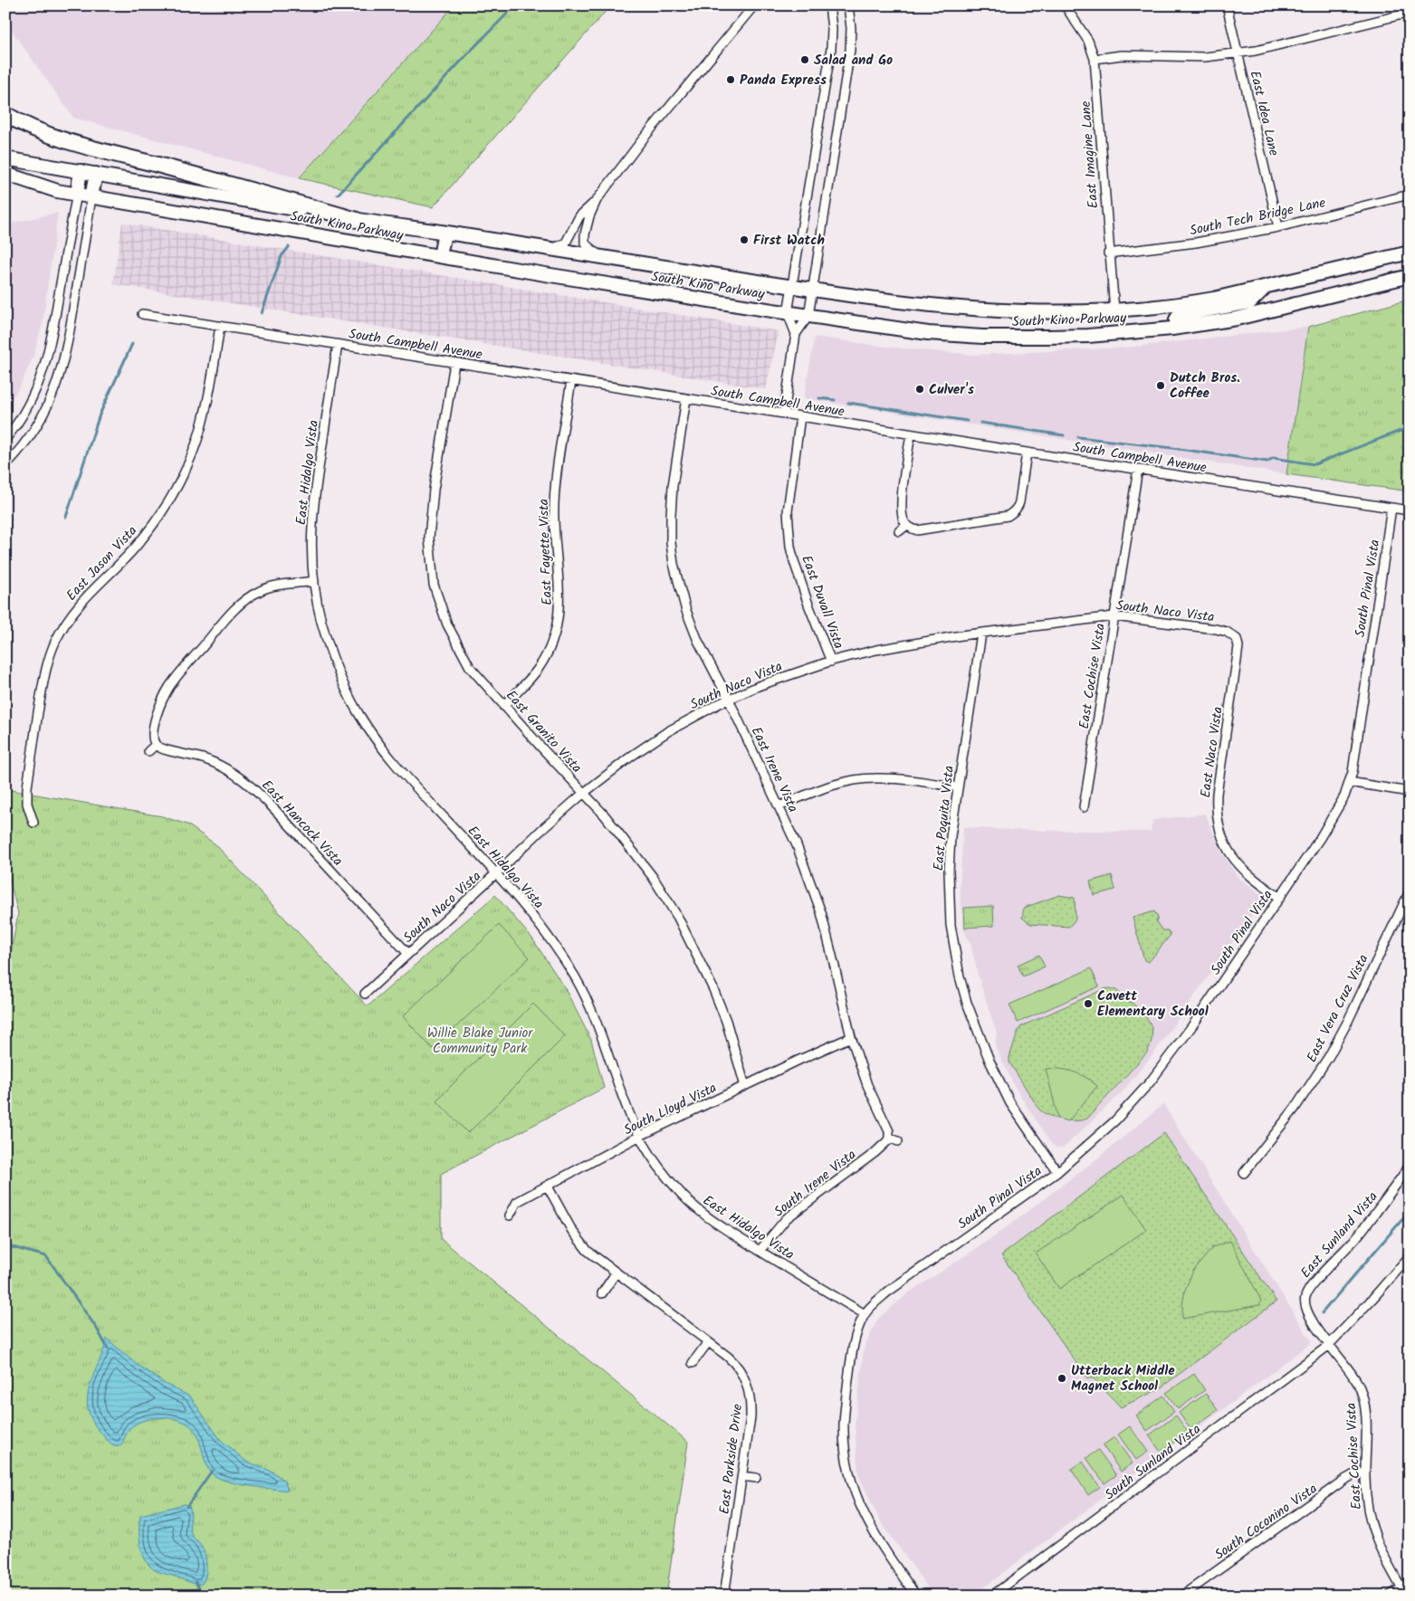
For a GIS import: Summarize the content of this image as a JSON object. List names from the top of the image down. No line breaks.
{"streets":{"main road":["South Kino Parkway"],"street":["East Idea Lane","East Imagine Lane","South Tech Bridge Lane","South Campbell Avenue","East Hidalgo Vista","East Fayette Vista","East Jason Vista","South Pinal Vista","East Duvall Vista","South Naco Vista","East Cochise Vista","East Granito Vista","East Naco Vista","East Irene Vista","East Poquita Vista","East Hancock Vista","East Vera Cruz Vista","South Lloyd Vista","South Irene Vista","East Sunland Vista","East Parkside Drive","South Sunland Vista","South Coconino Vista"]},"crossings":[["East Idea Lane","South Tech Bridge Lane"],["East Imagine Lane","South Tech Bridge Lane"],["East Imagine Lane","South Kino Parkway"],["South Campbell Avenue","East Hidalgo Vista"],["South Campbell Avenue","East Fayette Vista"],["South Campbell Avenue","East Jason Vista"],["South Campbell Avenue","South Pinal Vista"],["South Campbell Avenue","East Duvall Vista"],["South Campbell Avenue","East Cochise Vista"],["South Campbell Avenue","East Granito Vista"],["South Campbell Avenue","East Irene Vista"],["East Hidalgo Vista","South Pinal Vista"],["East Hidalgo Vista","South Naco Vista"],["East Hidalgo Vista","East Hancock Vista"],["East Hidalgo Vista","South Lloyd Vista"],["East Hidalgo Vista","South Irene Vista"],["East Fayette Vista","East Granito Vista"],["South Pinal Vista","East Naco Vista"],["South Pinal Vista","East Poquita Vista"],["East Duvall Vista","South Naco Vista"],["South Naco Vista","East Cochise Vista"],["South Naco Vista","East Granito Vista"],["South Naco Vista","East Naco Vista"],["South Naco Vista","East Irene Vista"],["South Naco Vista","East Poquita Vista"],["South Naco Vista","East Hancock Vista"],["East Cochise Vista","East Sunland Vista"],["East Cochise Vista","South Sunland Vista"],["East Cochise Vista","South Coconino Vista"],["East Granito Vista","South Lloyd Vista"],["East Irene Vista","South Lloyd Vista"],["East Irene Vista","South Irene Vista"],["South Lloyd Vista","East Parkside Drive"],["East Sunland Vista","South Sunland Vista"]],"parks":["Willie Blake Junior Community Park"],"places":["Salad and Go","Panda Express","First Watch","Dutch Bros. Coffee","Culver's","Cavett Elementary School","Utterback Middle Magnet School"]}
